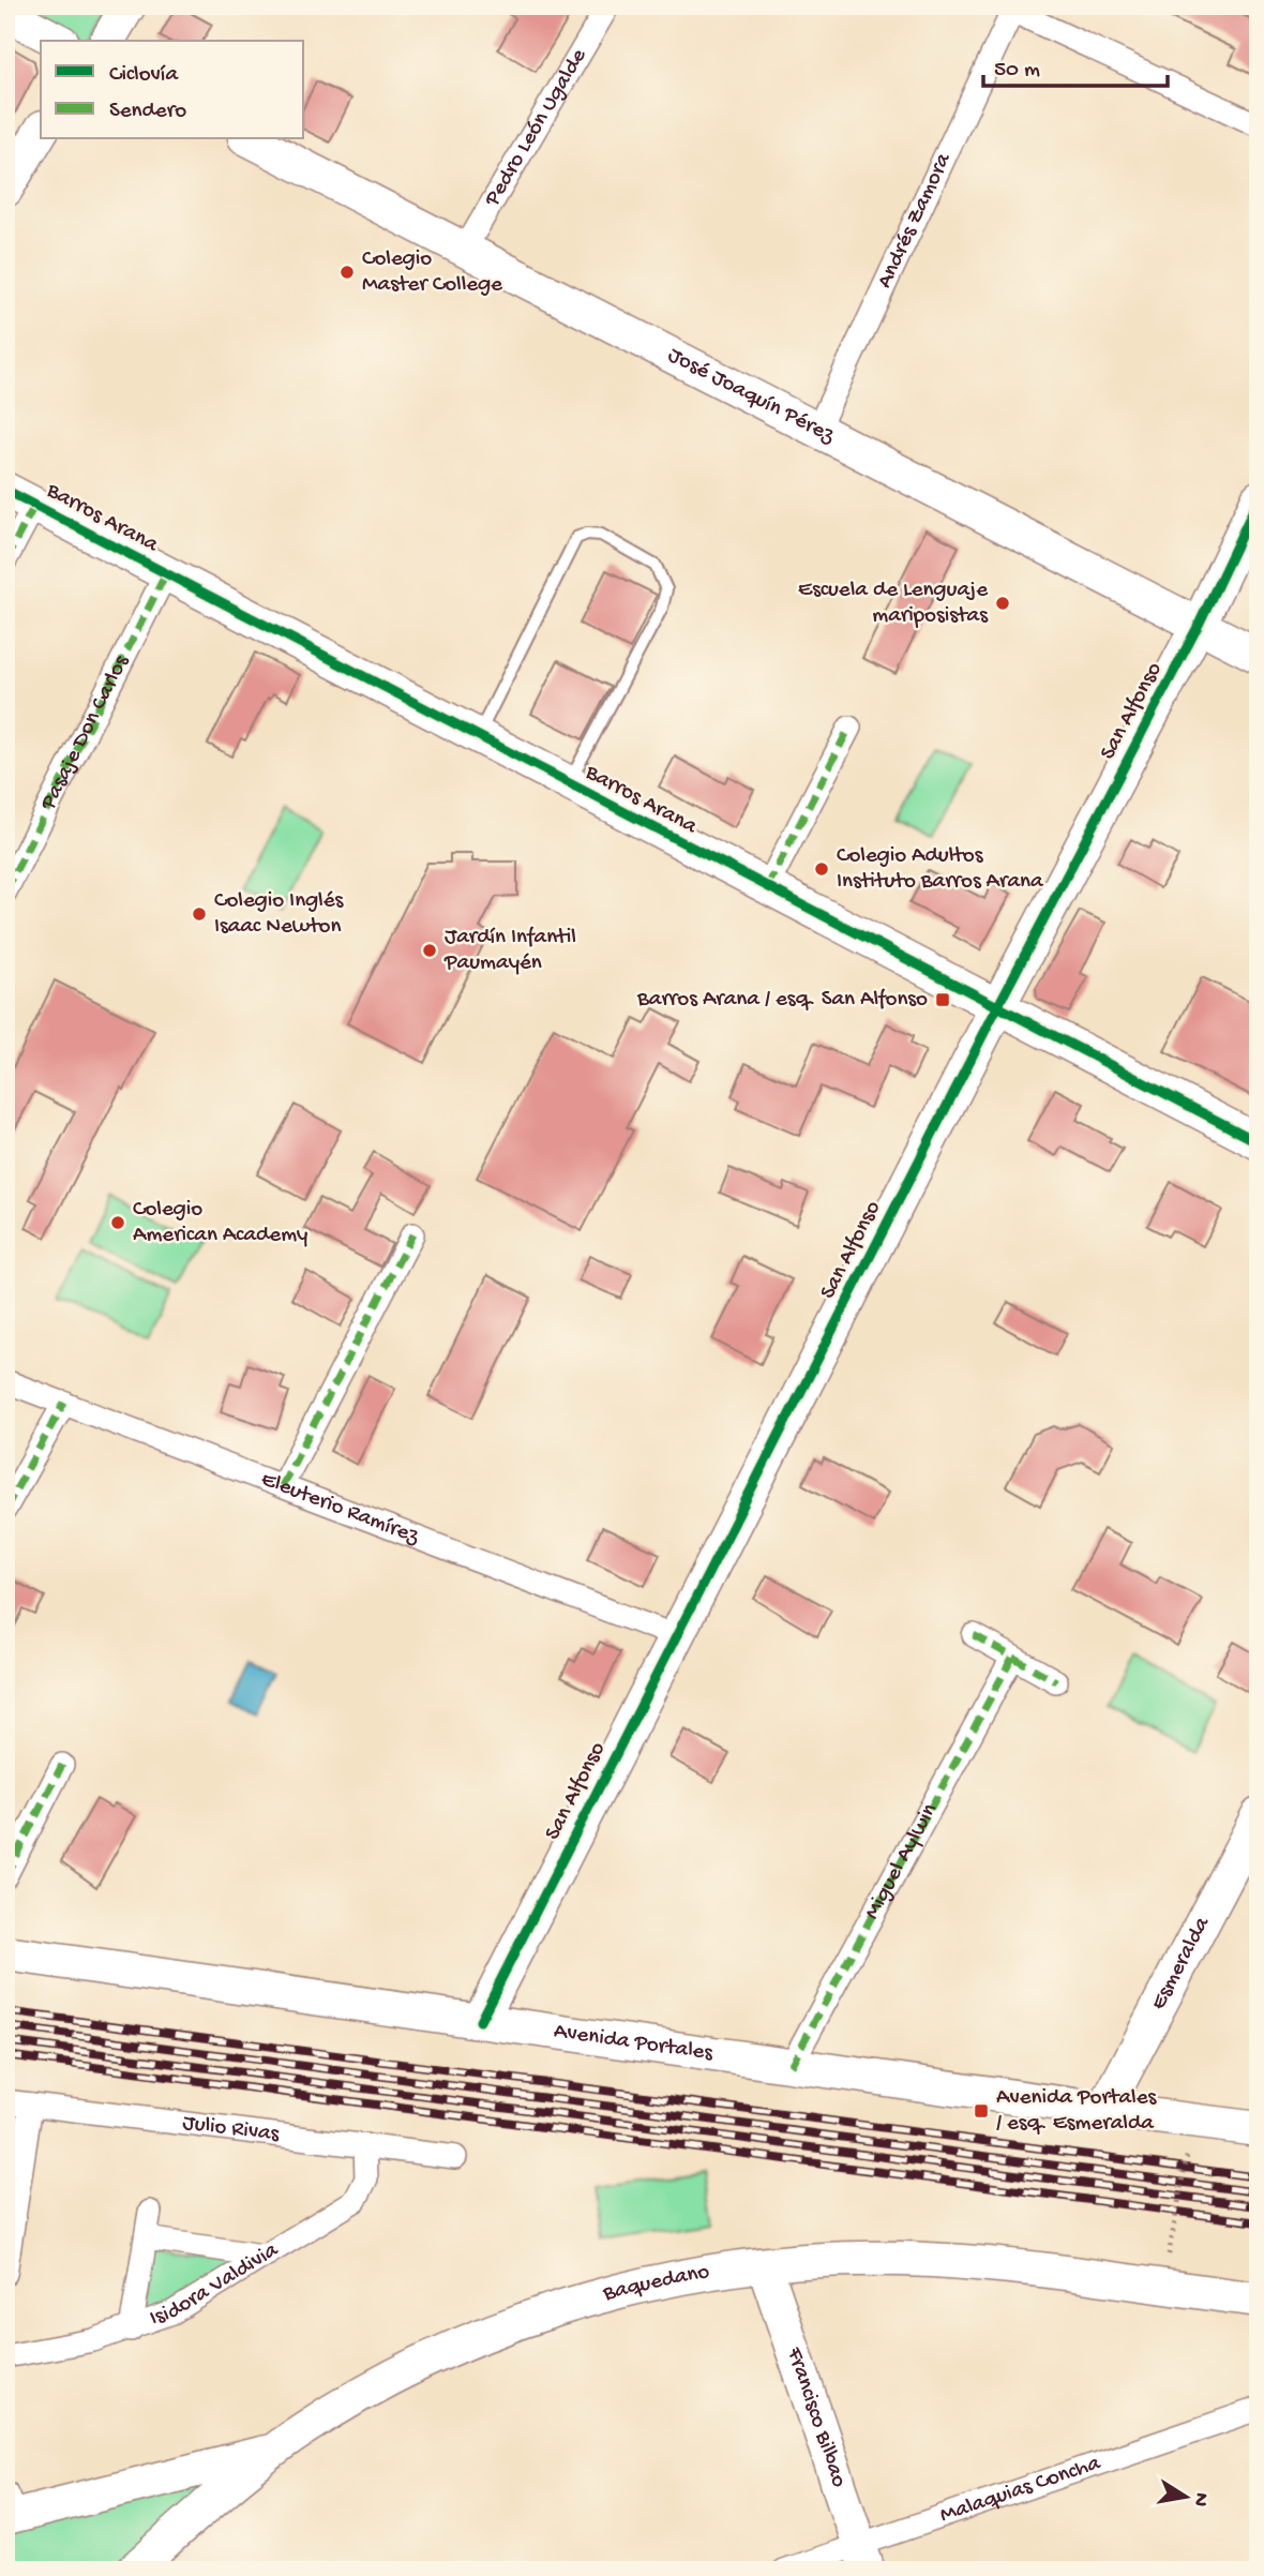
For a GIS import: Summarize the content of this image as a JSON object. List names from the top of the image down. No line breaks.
{"streets":{"street":["Pedro León Ugalde","Andrés Zamora","José Joaquín Pérez","Barros Arana","San Alfonso","Pasaje Don Carlos","Eleuterio Ramírez","Miguel Aylwin","Esmeralda","Avenida Portales","Julio Rivas","Isidora Valdivia","Baquedano","Francisco Bilbao","Malaquias Concha"]},"crossings":[["Pedro León Ugalde","José Joaquín Pérez"],["Andrés Zamora","José Joaquín Pérez"],["José Joaquín Pérez","San Alfonso"],["Barros Arana","San Alfonso"],["Barros Arana","Pasaje Don Carlos"],["San Alfonso","Eleuterio Ramírez"],["San Alfonso","Avenida Portales"],["Miguel Aylwin","Avenida Portales"],["Esmeralda","Avenida Portales"],["Julio Rivas","Isidora Valdivia"],["Baquedano","Francisco Bilbao"],["Francisco Bilbao","Malaquias Concha"]],"places":{"other":["Colegio Master College","Escuela de Lenguaje mariposistas","Colegio Adultos Instituto Barros Arana","Colegio Inglés Isaac Newton","Jardín Infantil Paumayén","Colegio American Academy"],"transit":["Barros Arana / esq. San Alfonso","Avenida Portales / esq. Esmeralda"]},"legend":["Ciclovía","Sendero"],"scale_bar":"50 m","north":"right"}
